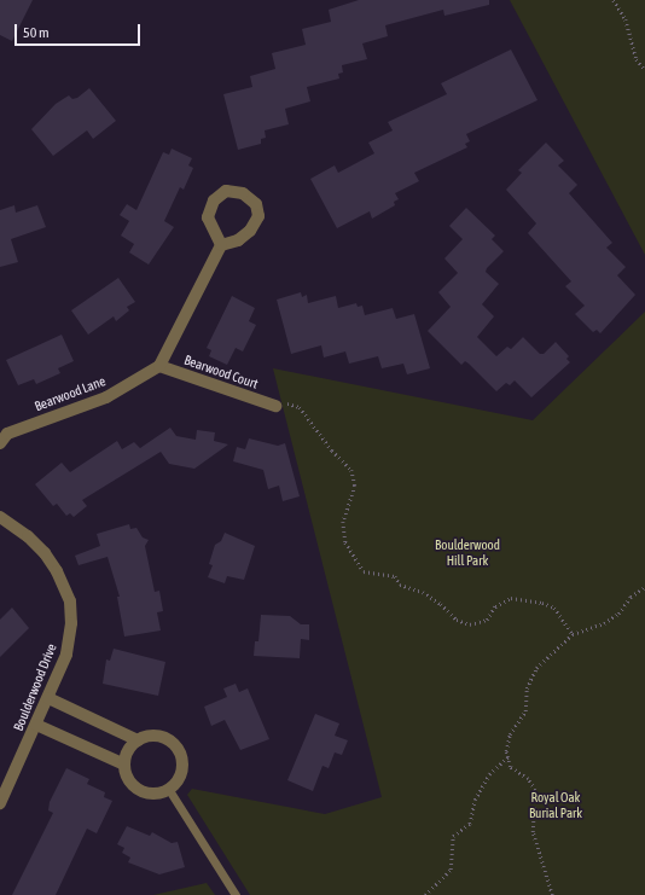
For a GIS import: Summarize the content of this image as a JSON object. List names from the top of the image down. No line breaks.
{"streets":{"street":["Bearwood Court","Bearwood Lane","Boulderwood Drive"]},"crossings":[["Bearwood Court","Bearwood Lane"]],"parks":["Boulderwood Hill Park","Royal Oak Burial Park"],"scale_bar":"50 m"}
